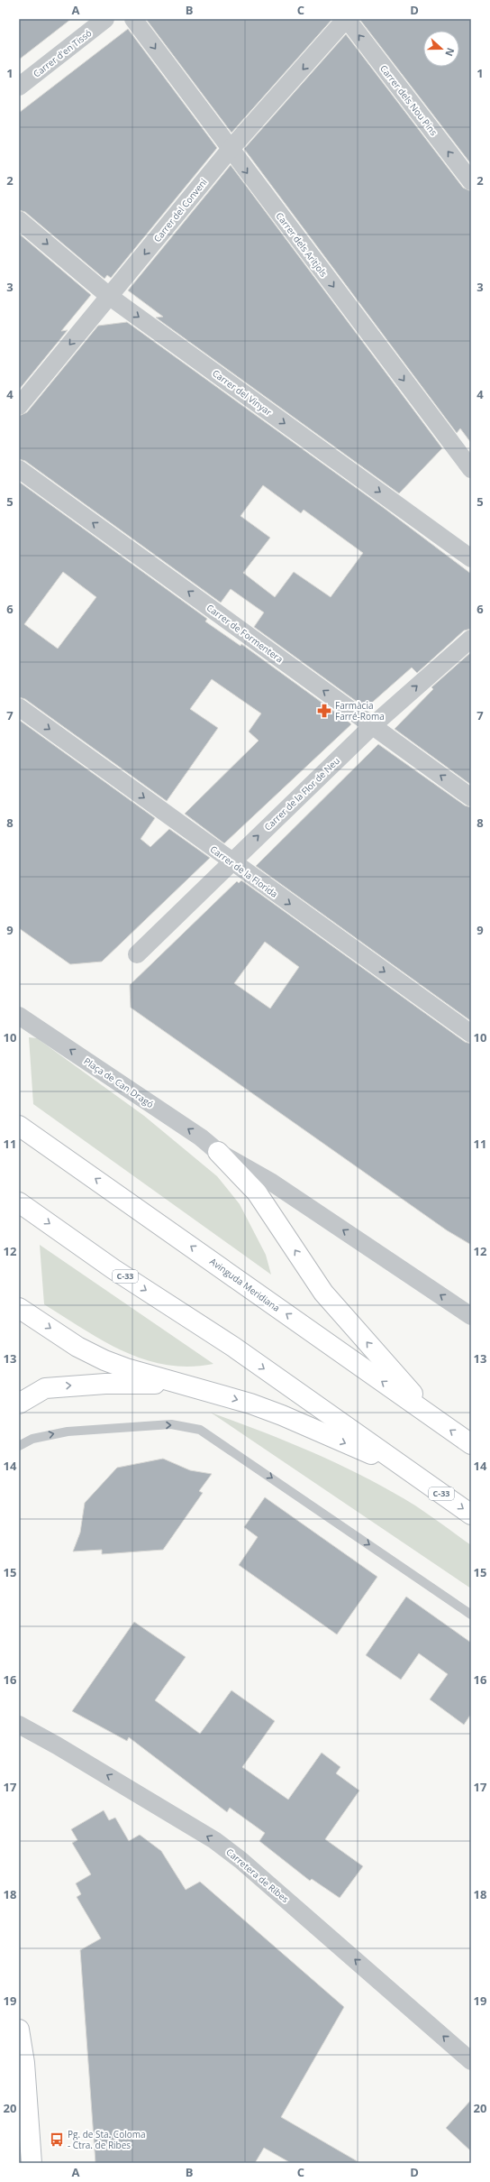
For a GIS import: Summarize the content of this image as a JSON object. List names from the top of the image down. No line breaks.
{"streets":{"main road":["C-33","Avinguda Meridiana"],"street":["Carrer d'en Tissó","Carrer dels Nou Pins","Carrer del Conveni","Carrer dels Aritjols","Carrer del Vinyar","Carrer de Formentera","Carrer de la Flor de Neu","Carrer de la Florida","Plaça de Can Dragó","Carretera de Ribes"]},"crossings":[["Carrer dels Nou Pins","Carrer del Conveni"],["Carrer del Conveni","Carrer dels Aritjols"],["Carrer del Conveni","Carrer del Vinyar"],["Carrer de Formentera","Carrer de la Flor de Neu"],["Carrer de la Flor de Neu","Carrer de la Florida"]],"one_way":["Carrer dels Nou Pins","Carrer del Conveni","Carrer dels Aritjols","Carrer del Vinyar","Carrer de Formentera","Carrer de la Flor de Neu","Carrer de la Florida","Plaça de Can Dragó","Carretera de Ribes"],"places":{"pharmacy":["Farmàcia Farré-Roma"],"bus stop":["Pg. de Sta. Coloma - Ctra. de Ribes"]},"north":"right","grid":{"columns":["A","B","C","D"],"rows":["1","2","3","4","5","6","7","8","9","10","11","12","13","14","15","16","17","18","19","20"]}}
